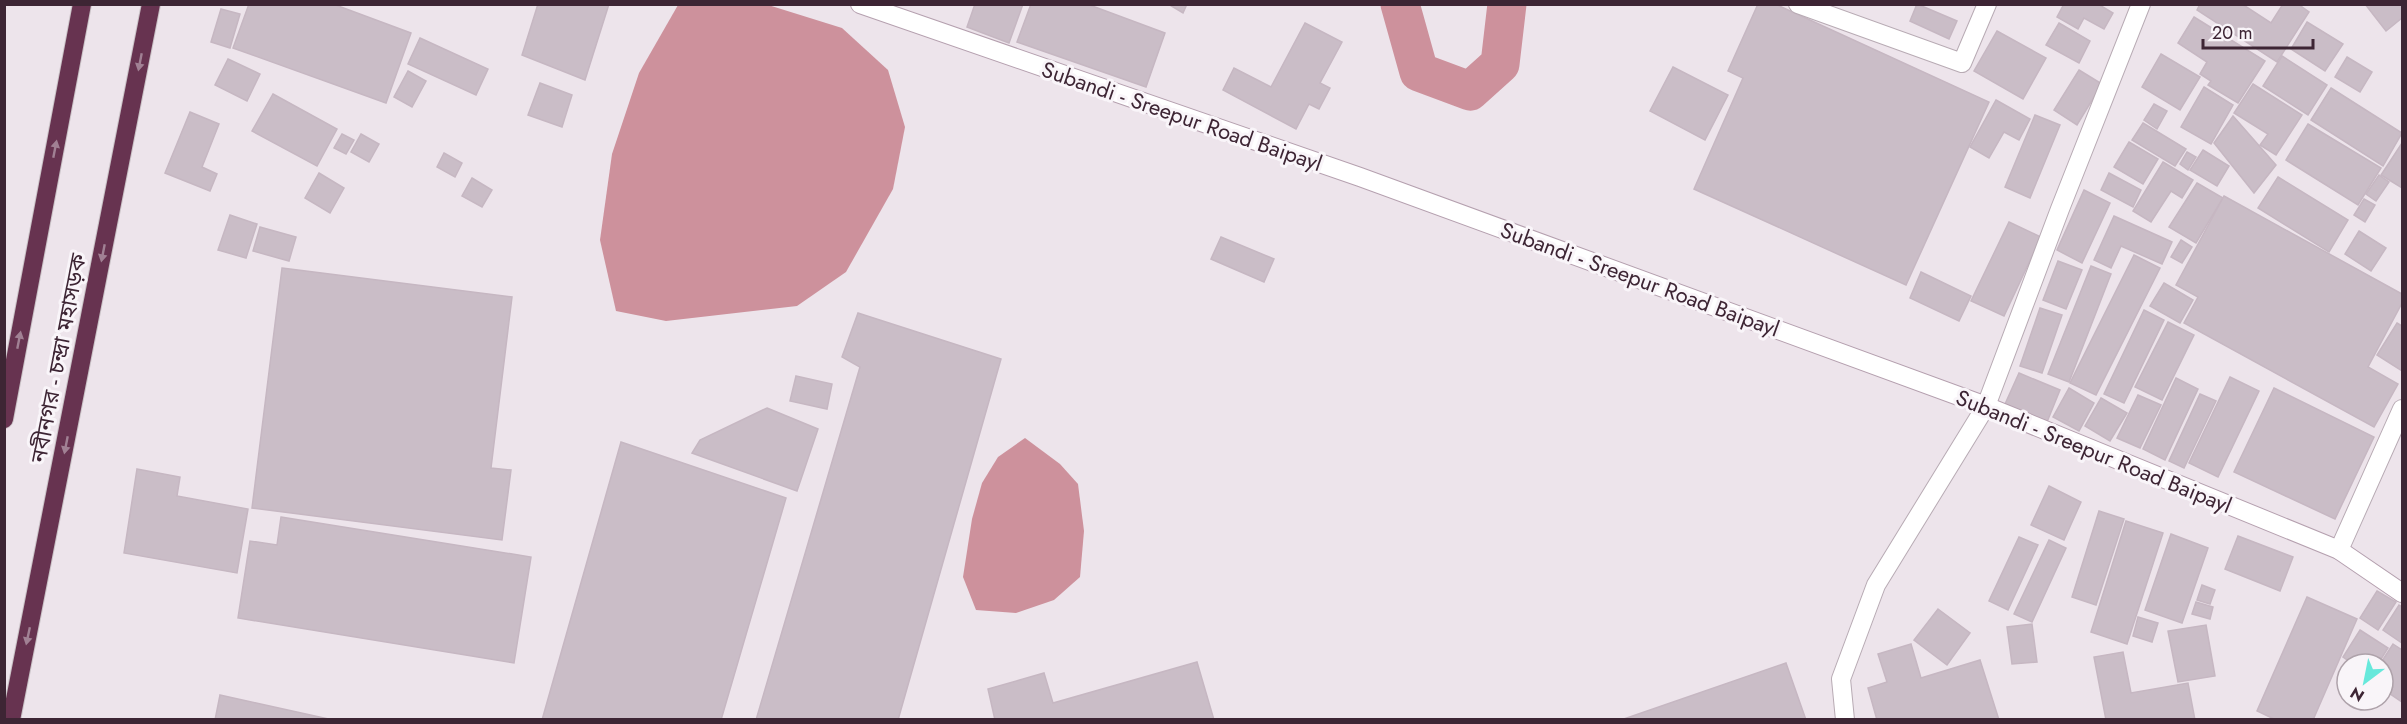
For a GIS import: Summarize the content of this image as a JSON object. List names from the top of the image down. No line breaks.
{"streets":{"highway":["নবীনগর - চন্দ্রা মহাসড়ক"],"street":["Subandi - Sreepur Road Baipayl"]},"scale_bar":"20 m","north":"bottom left"}
